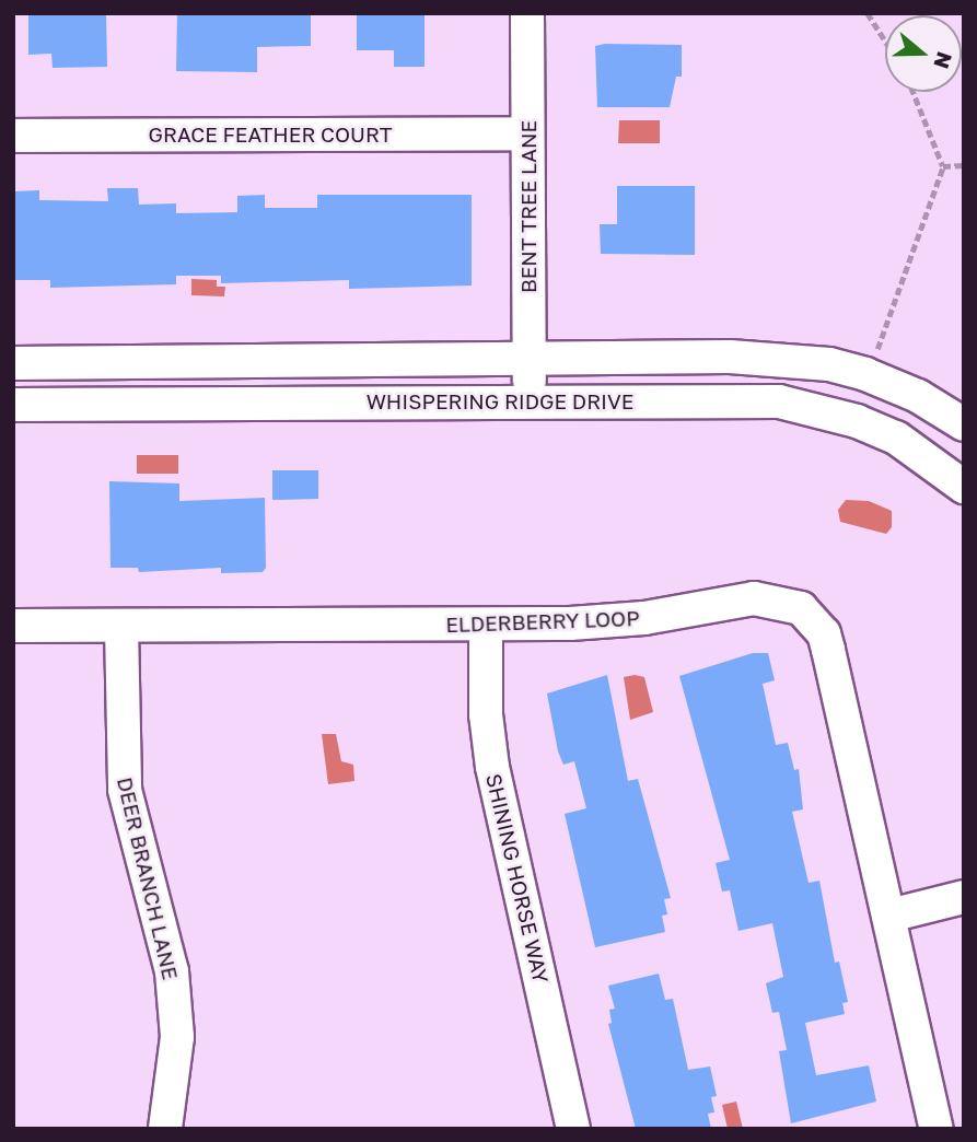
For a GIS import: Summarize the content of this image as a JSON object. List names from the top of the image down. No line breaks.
{"streets":{"street":["GRACE FEATHER COURT","BENT TREE LANE","WHISPERING RIDGE DRIVE","ELDERBERRY LOOP","DEER BRANCH LANE","SHINING HORSE WAY"]},"crossings":[["GRACE FEATHER COURT","BENT TREE LANE"],["BENT TREE LANE","WHISPERING RIDGE DRIVE"],["ELDERBERRY LOOP","DEER BRANCH LANE"],["ELDERBERRY LOOP","SHINING HORSE WAY"]],"north":"right"}
